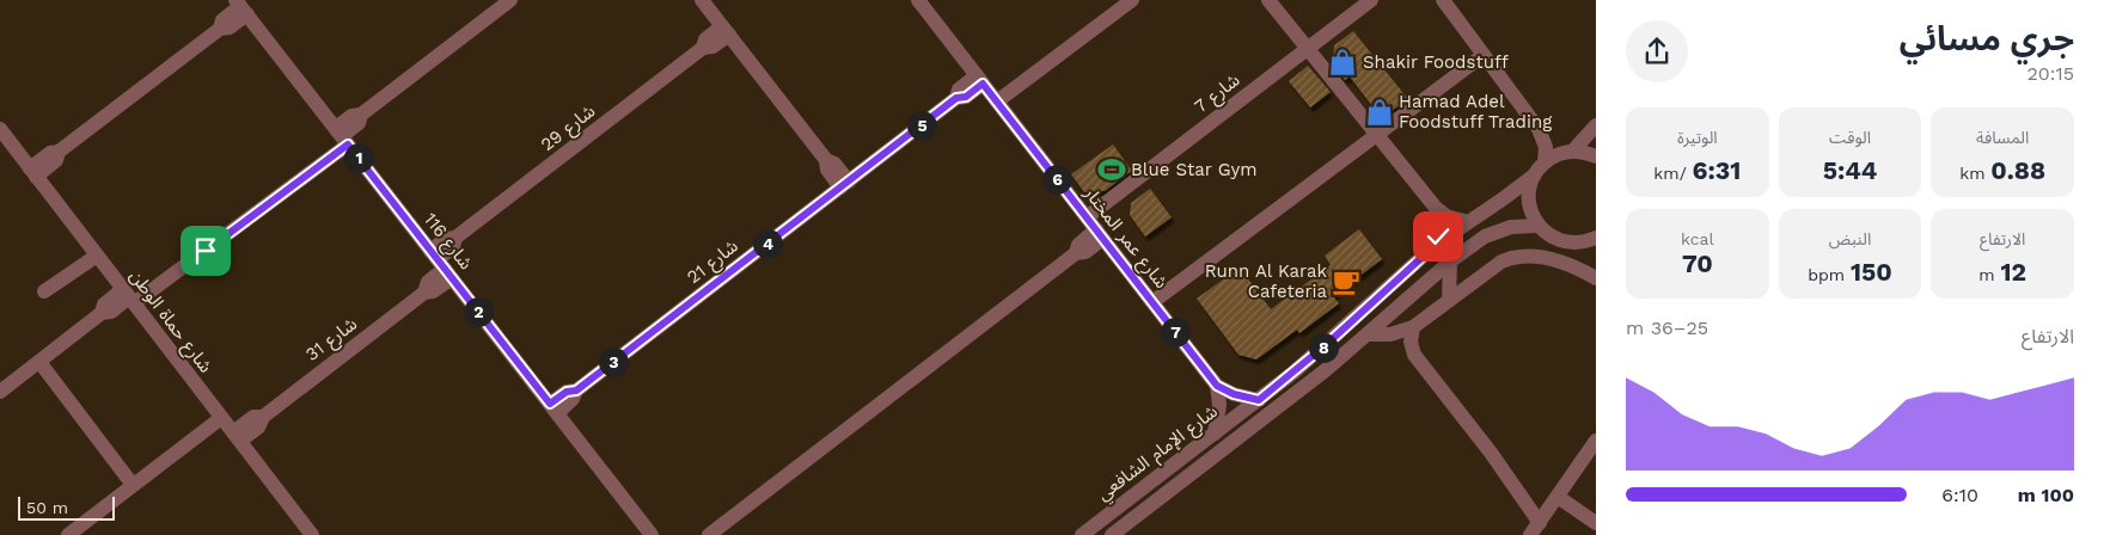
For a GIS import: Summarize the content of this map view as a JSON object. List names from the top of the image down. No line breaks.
{"streets":{"street":["شارع 7","شارع 29","شارع عمر المختار","شارع 116","شارع 21","شارع حماة الوطن","شارع 31","شارع الإمام الشافعي"]},"crossings":[["شارع 7","شارع عمر المختار"],["شارع 29","شارع 116"],["شارع 29","شارع 31"],["شارع عمر المختار","شارع 21"],["شارع 116","شارع 21"],["شارع 116","شارع 31"],["شارع حماة الوطن","شارع 31"]],"places":{"shop":["Shakir Foodstuff","Hamad Adel Foodstuff Trading"],"sports":["Blue Star Gym"],"cafe":["Runn Al Karak Cafeteria"]},"scale_bar":"50 m","page":{"heading":["جري مسائي","20:15"],"stats":[["المسافة","0.88 km"],["الوقت","5:44"],["الوتيرة","6:31 /km"],["الارتفاع","12 m"],["النبض","150 bpm"],["kcal","70"]],"pins":["5","1","6","4","2","7","8","3"],"chart":["الارتفاع","25–36 m"],"list":[{"name":"100 m","note":"6:10"}],"scale":"50 m"}}
